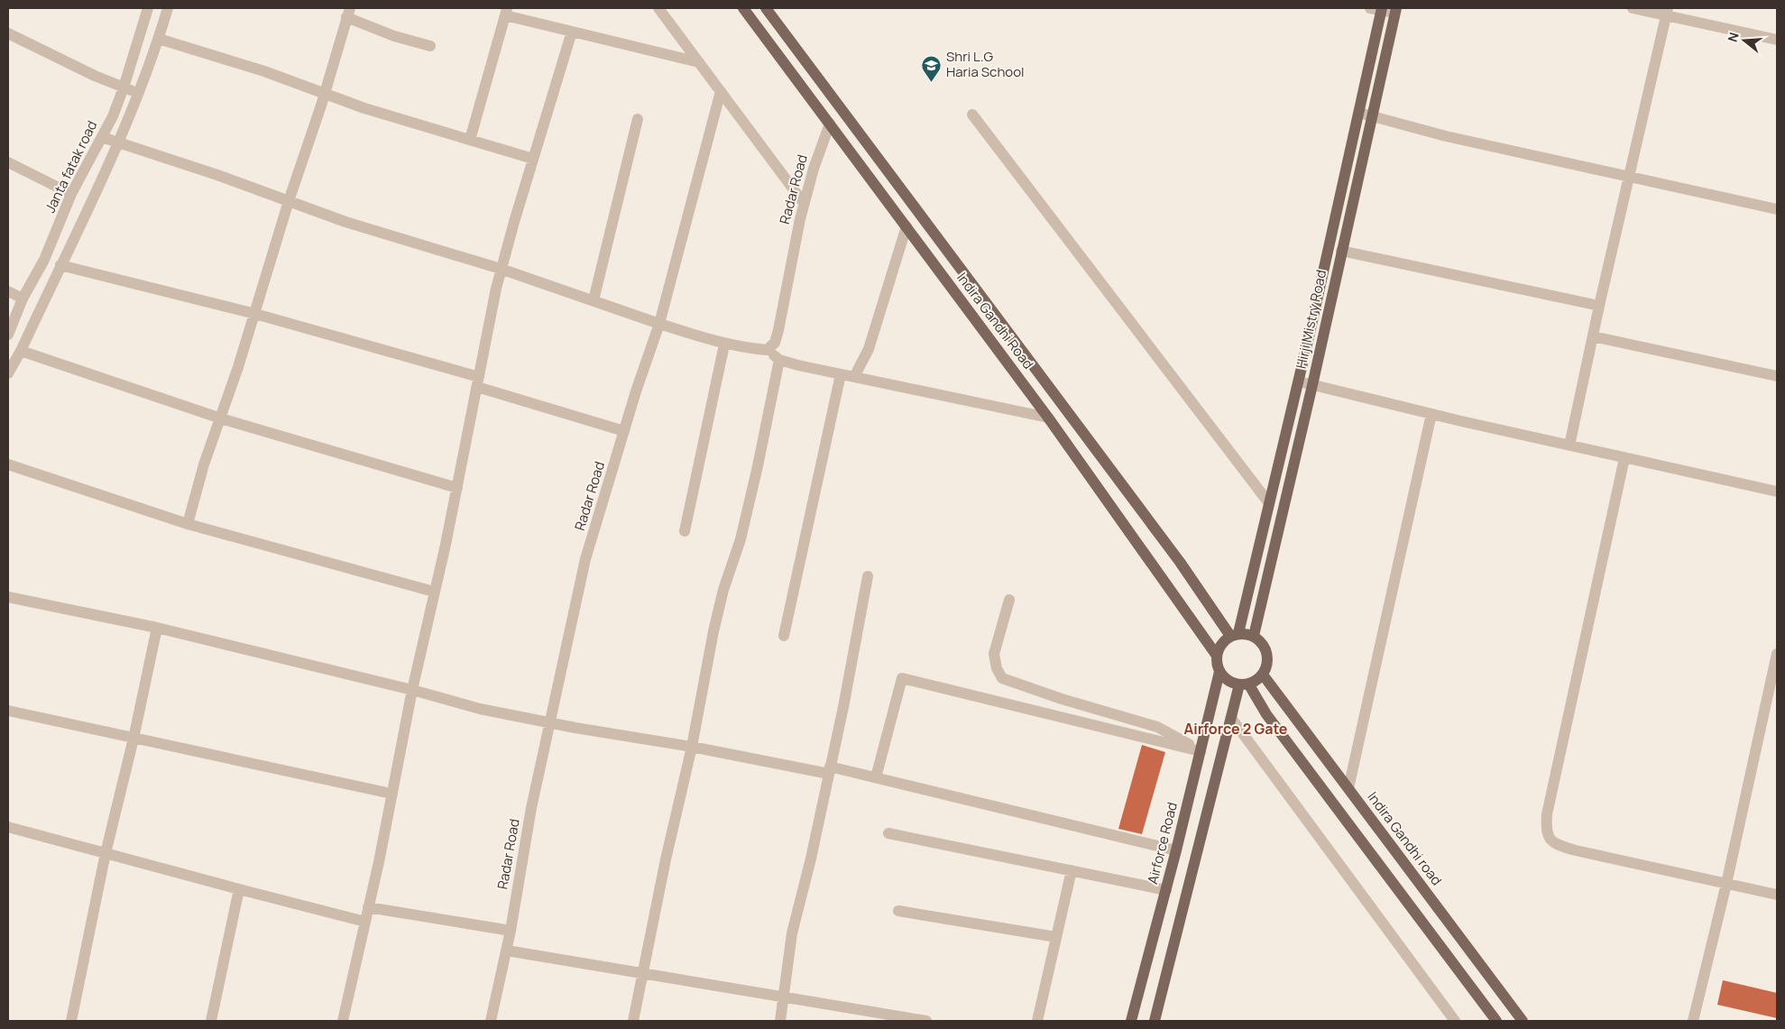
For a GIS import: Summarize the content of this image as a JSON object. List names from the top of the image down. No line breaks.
{"streets":{"main road":["Hirji Mistry Road","Indira Gandhi Road","Indira Gandhi road","Airforce Road"],"street":["Janta fatak road","Radar Road"]},"crossings":[["Radar Road","Indira Gandhi Road"],["Hirji Mistry Road","Indira Gandhi Road"],["Hirji Mistry Road","Indira Gandhi road"],["Hirji Mistry Road","Airforce Road"],["Indira Gandhi Road","Indira Gandhi road"],["Indira Gandhi Road","Airforce Road"],["Indira Gandhi road","Airforce Road"]],"districts":["Airforce 2 Gate"],"places":{"school or university":["Shri L.G Haria School"]},"north":"left"}
